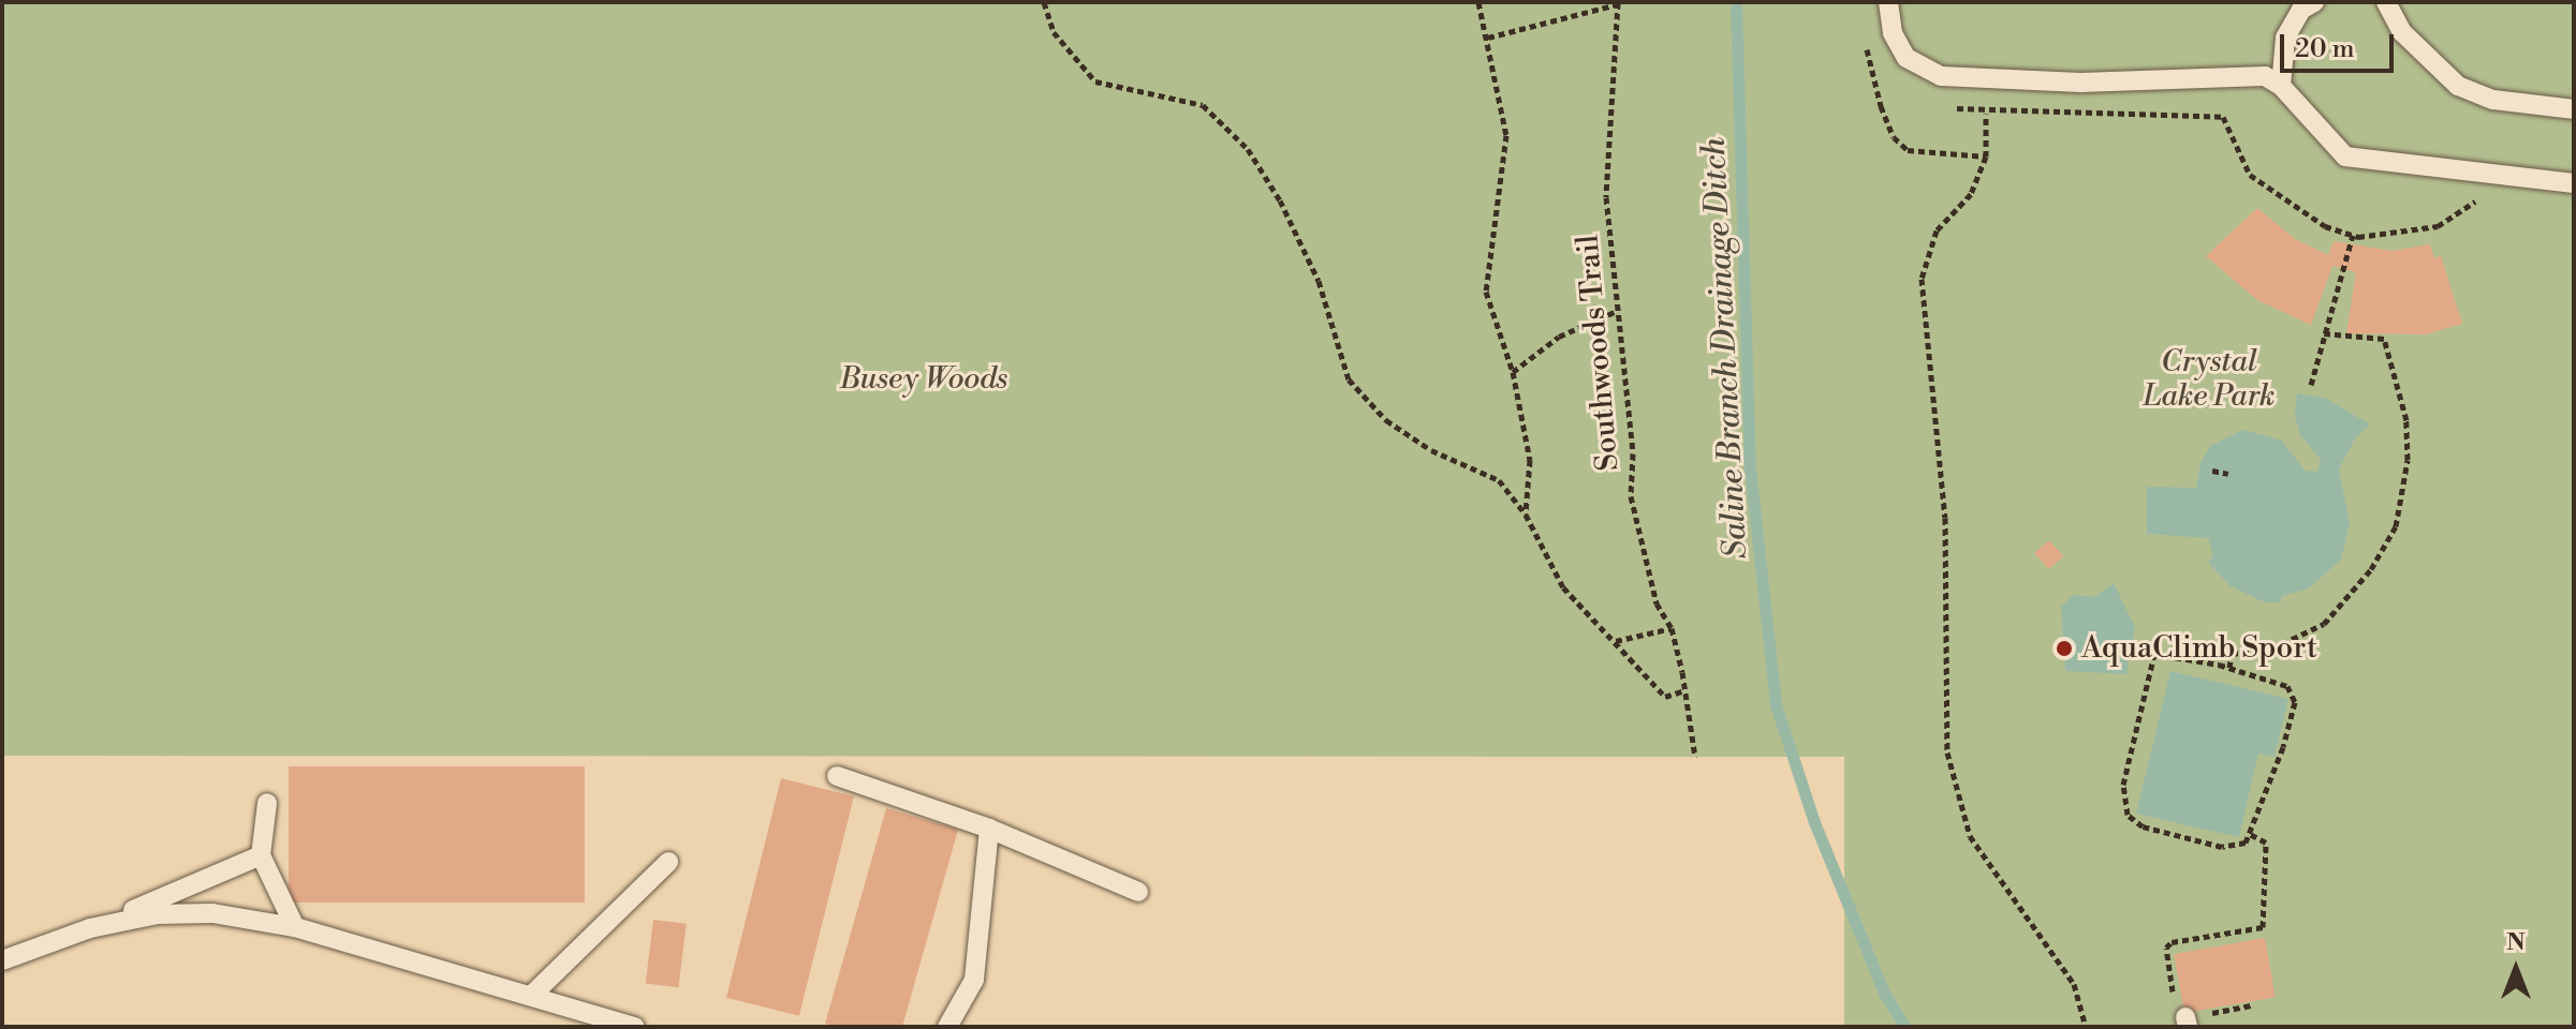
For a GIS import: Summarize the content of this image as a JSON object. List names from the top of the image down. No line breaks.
{"streets":{"path":["Southwoods Trail"]},"water":["Saline Branch Drainage Ditch"],"parks":["Crystal Lake Park","Busey Woods"],"places":["AquaClimb Sport"],"scale_bar":"20 m","north":"top"}
